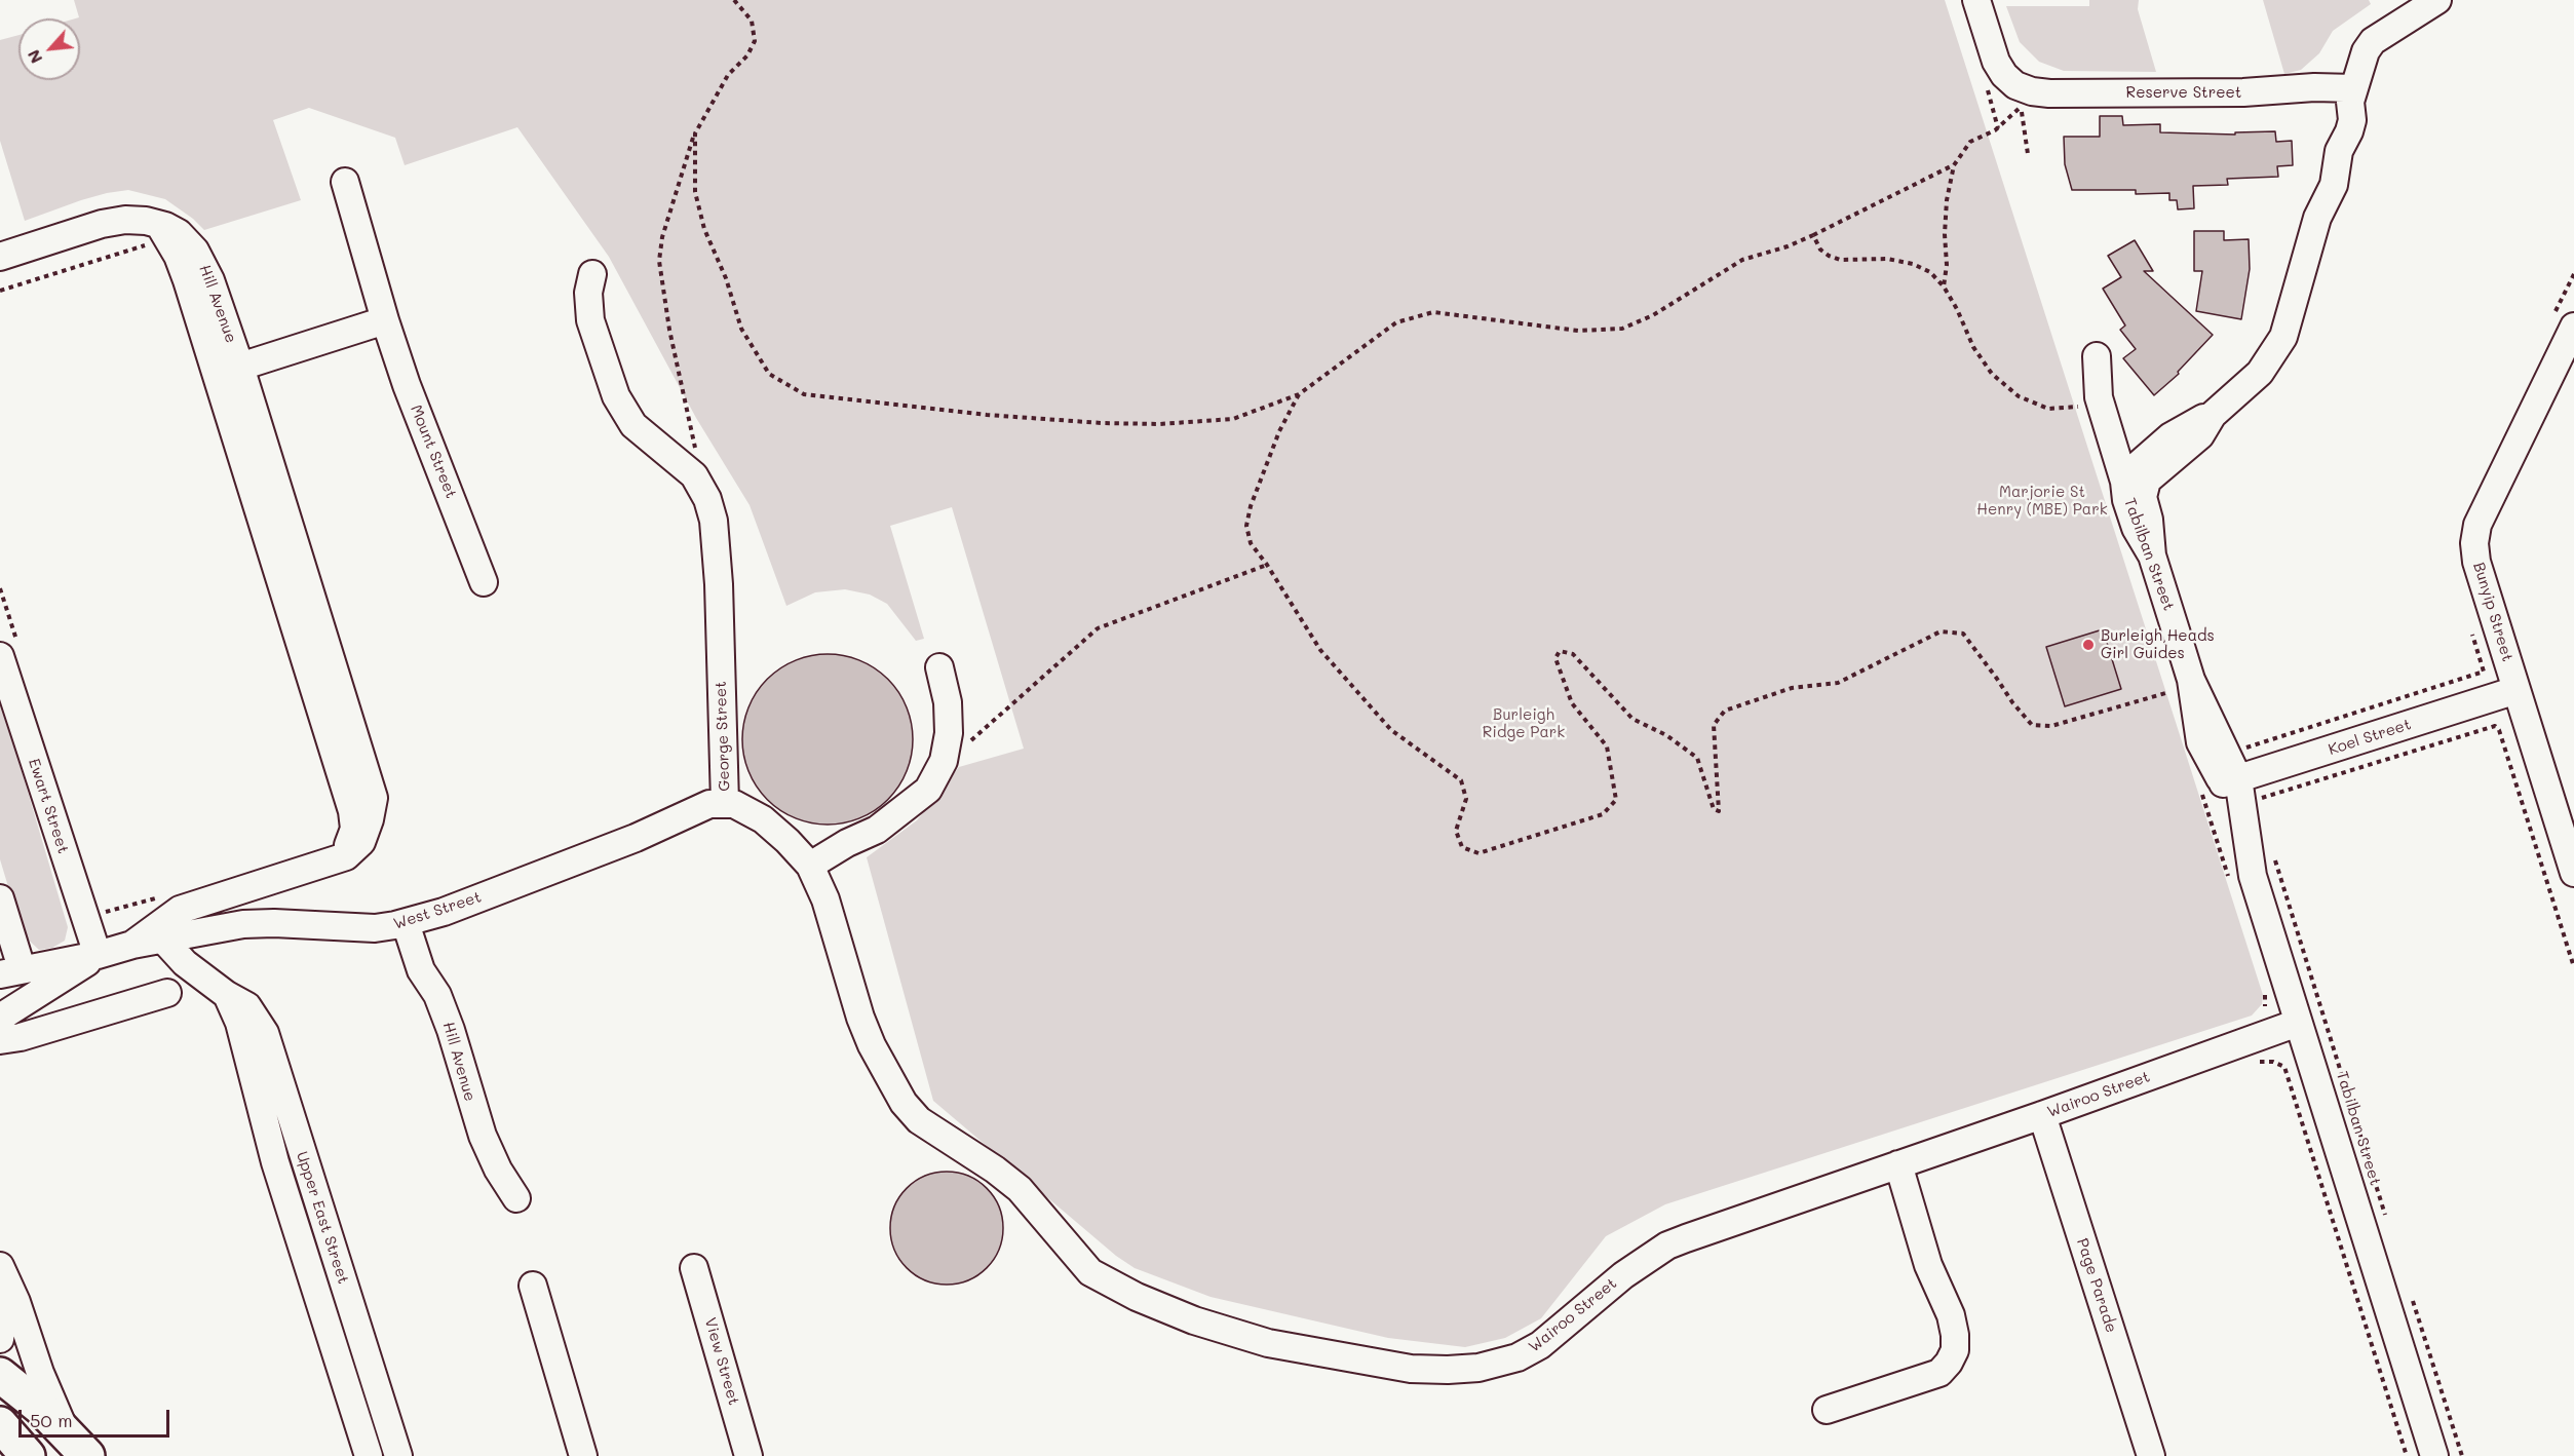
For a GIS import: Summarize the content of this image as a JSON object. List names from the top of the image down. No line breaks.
{"streets":{"street":["Reserve Street","Hill Avenue","Mount Street","Tabilban Street","Bunyip Street","George Street","Koel Street","Ewart Street","West Street","Wairoo Street","Upper East Street","Page Parade","View Street"]},"crossings":[["Hill Avenue","West Street"],["Tabilban Street","Koel Street"],["Tabilban Street","Wairoo Street"],["Bunyip Street","Koel Street"],["George Street","West Street"],["George Street","Wairoo Street"],["Ewart Street","West Street"],["West Street","Upper East Street"],["Wairoo Street","Page Parade"]],"parks":["Marjorie St Henry (MBE) Park","Burleigh Ridge Park"],"places":["Burleigh Heads Girl Guides"],"scale_bar":"50 m","north":"bottom left"}
